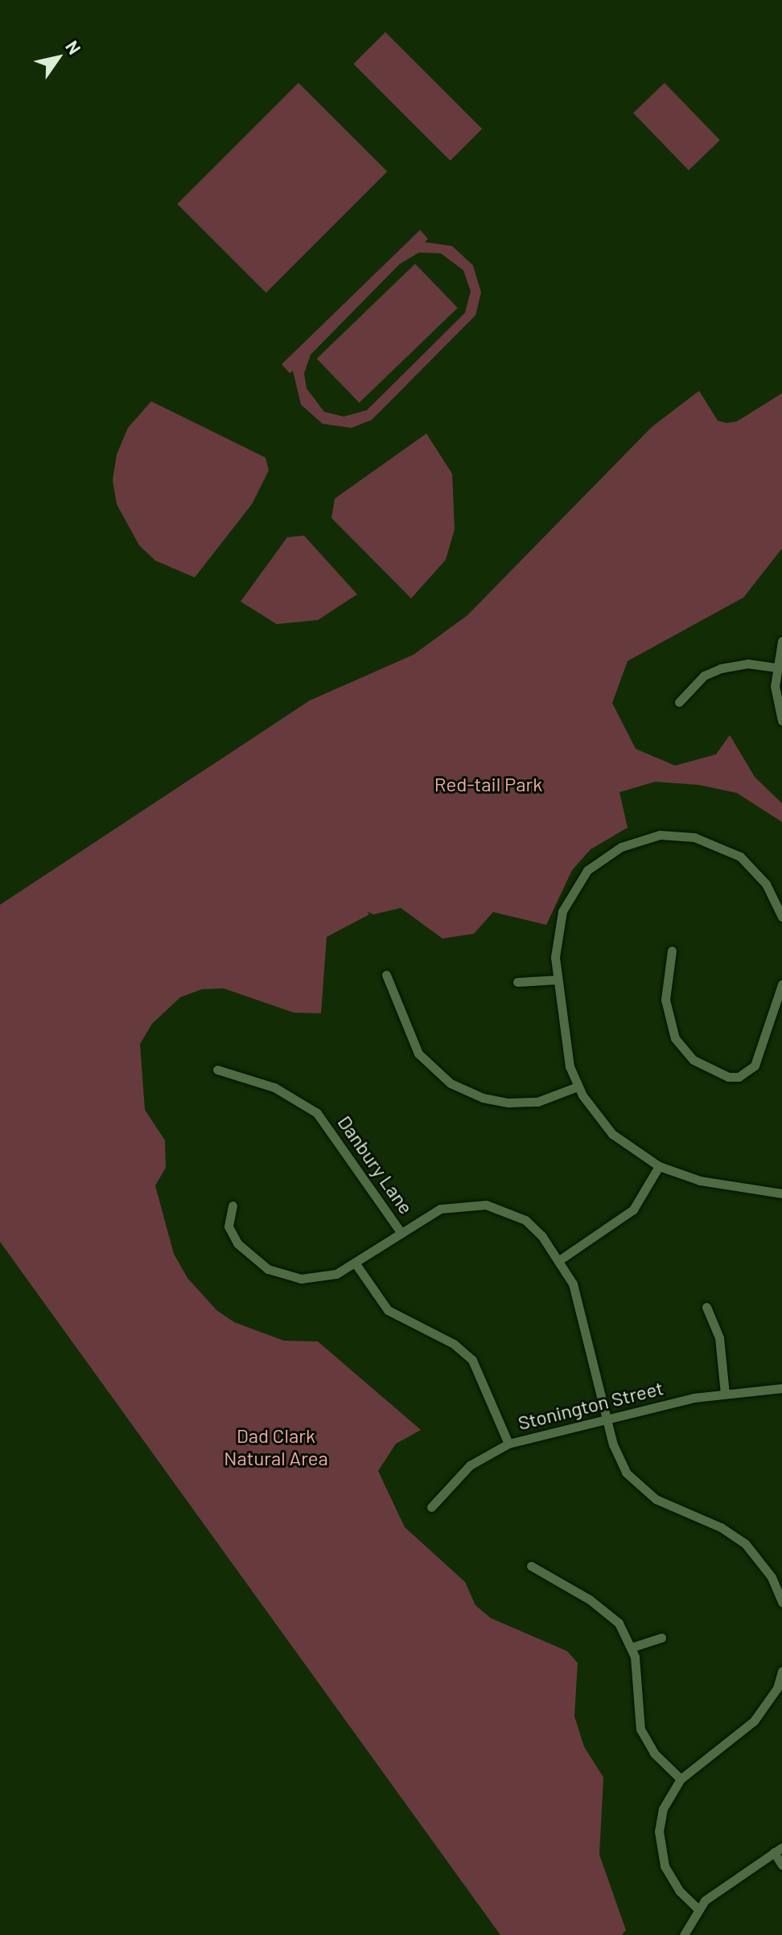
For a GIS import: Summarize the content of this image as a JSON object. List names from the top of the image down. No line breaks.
{"streets":{"street":["Danbury Lane","Stonington Street"]},"parks":["Red-tail Park","Dad Clark Natural Area"],"north":"top right"}
